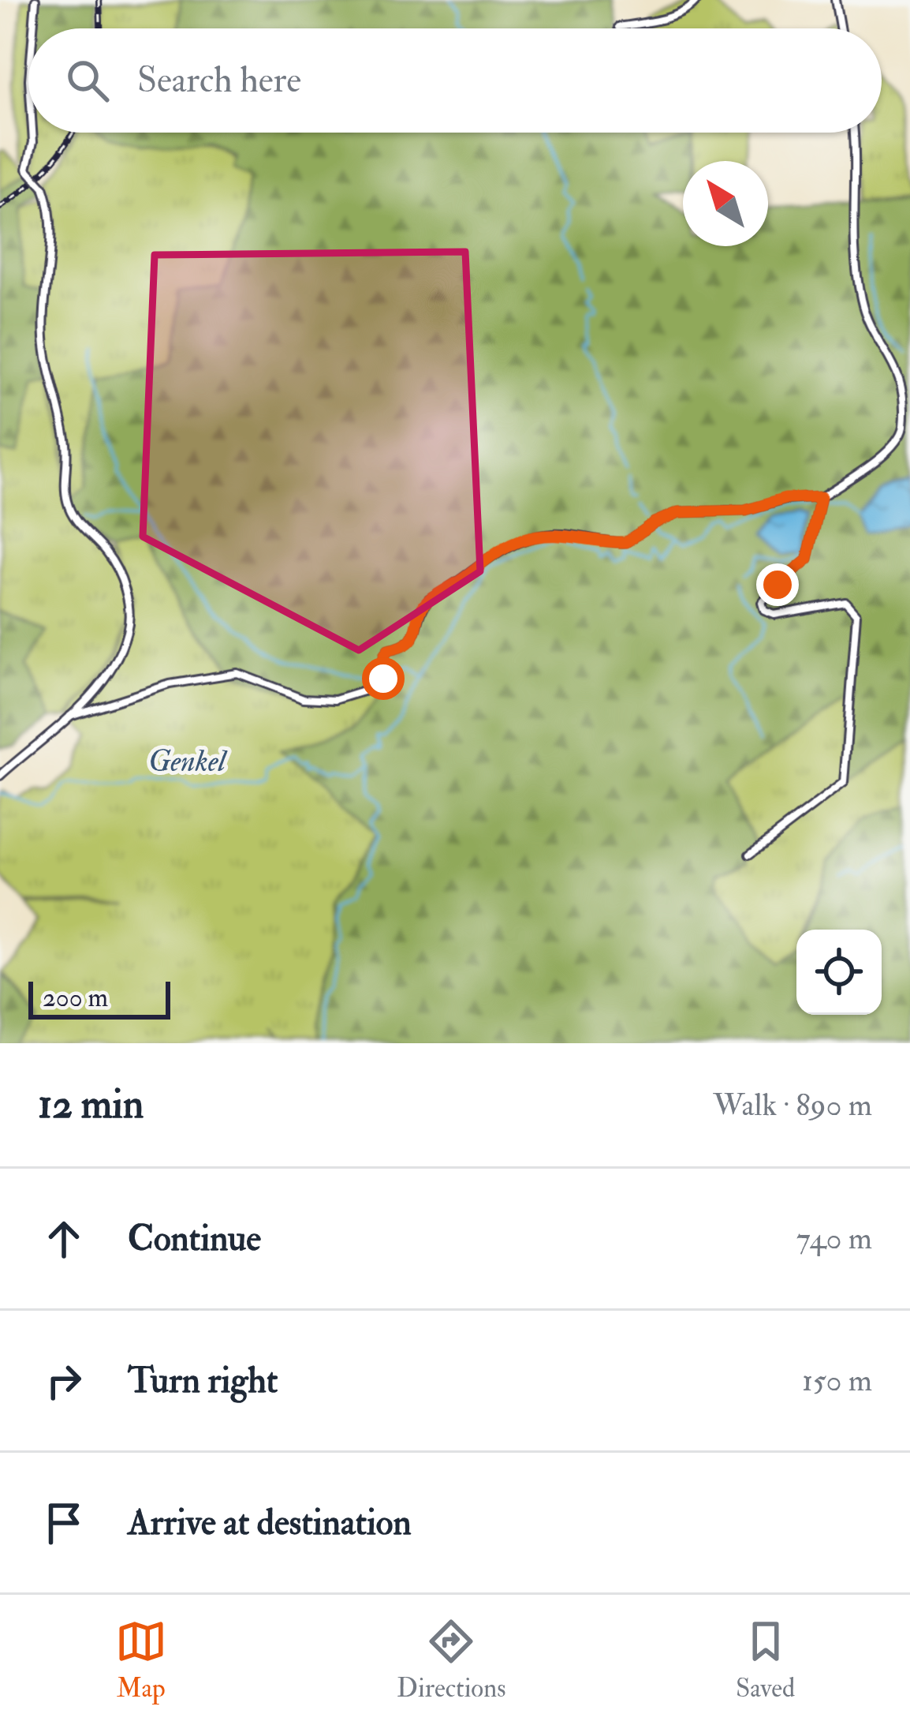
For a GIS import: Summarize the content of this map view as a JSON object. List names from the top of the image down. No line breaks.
{"water":["Genkel"],"scale_bar":"200 m","north":"top left","page":{"search":"Search here","scale":"200 m","heading":["12 min","Walk · 890 m"],"list":[["Continue","740 m"],["Turn right","150 m"],"Arrive at destination"],"nav":["Map","Directions","Saved"]}}
